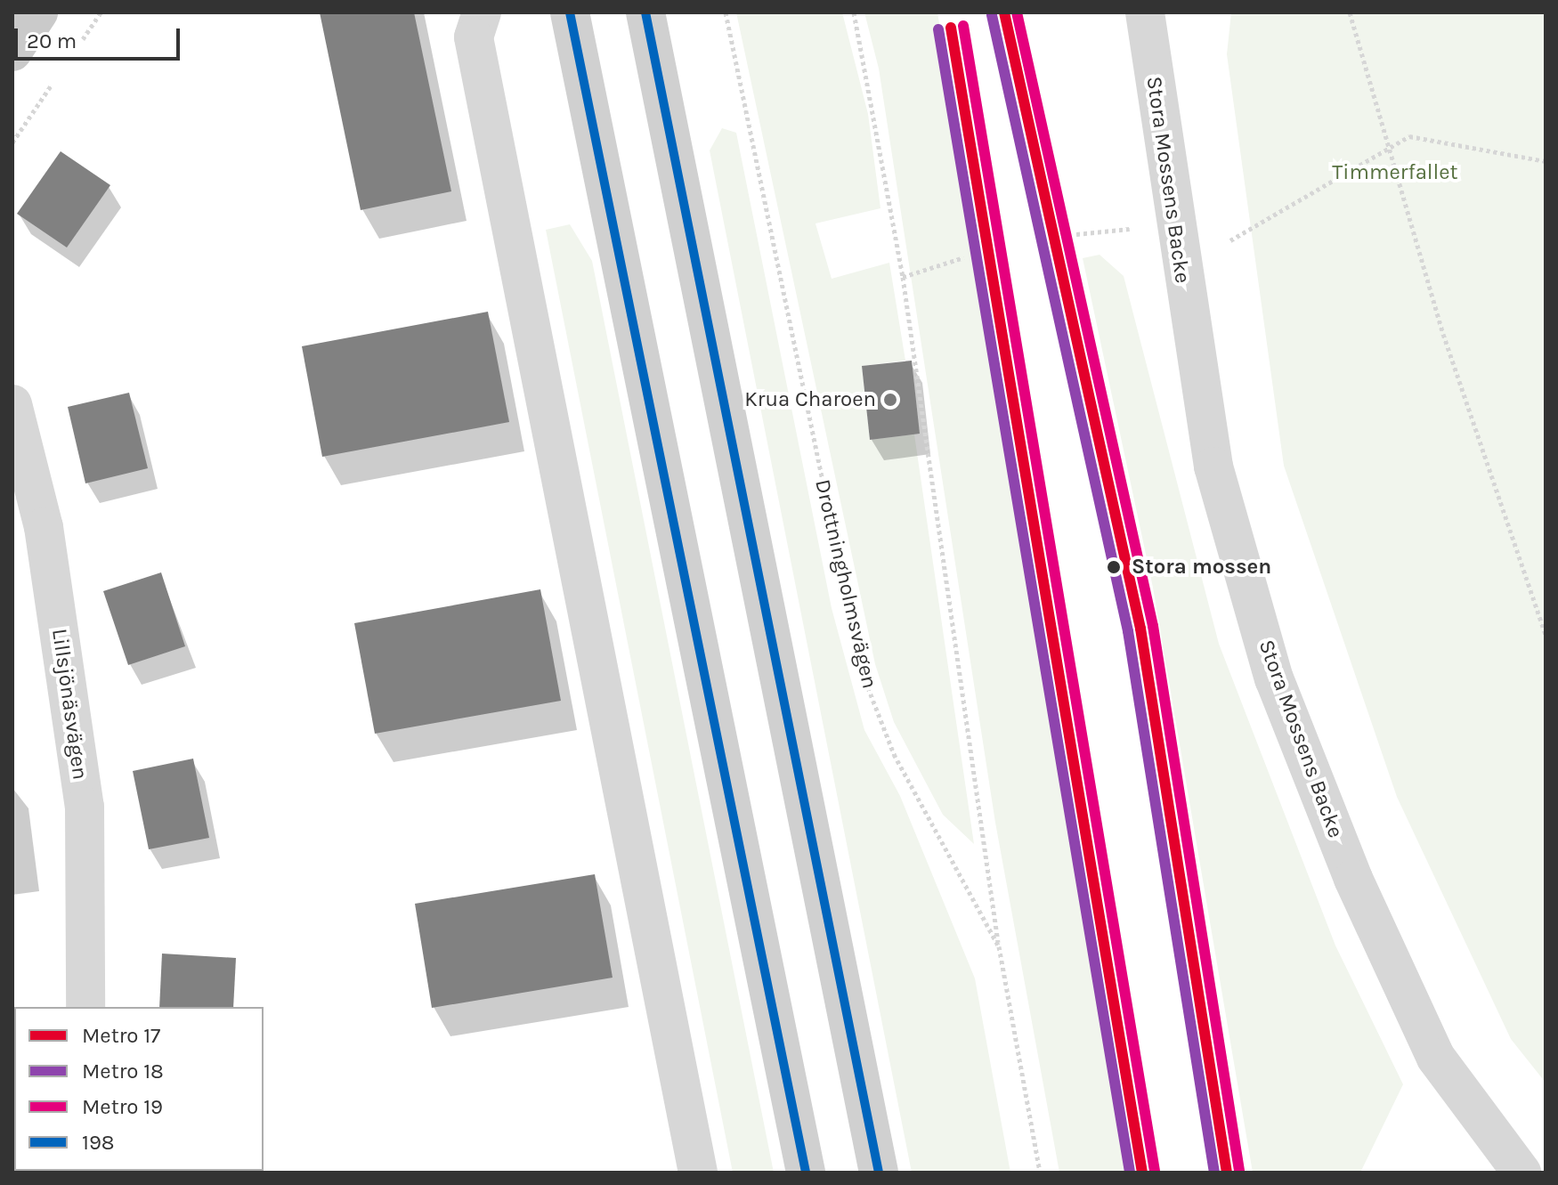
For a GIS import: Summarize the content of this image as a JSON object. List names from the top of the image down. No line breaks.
{"streets":{"street":["Stora Mossens Backe","Lillsjönäsvägen"],"path":["Drottningholmsvägen"]},"parks":["Timmerfallet"],"places":["Krua Charoen","Stora mossen"],"lines":["metro line 17","metro line 19","transit line 198","metro line 18"],"legend":["Metro 17","Metro 18","Metro 19","198"],"scale_bar":"20 m"}
